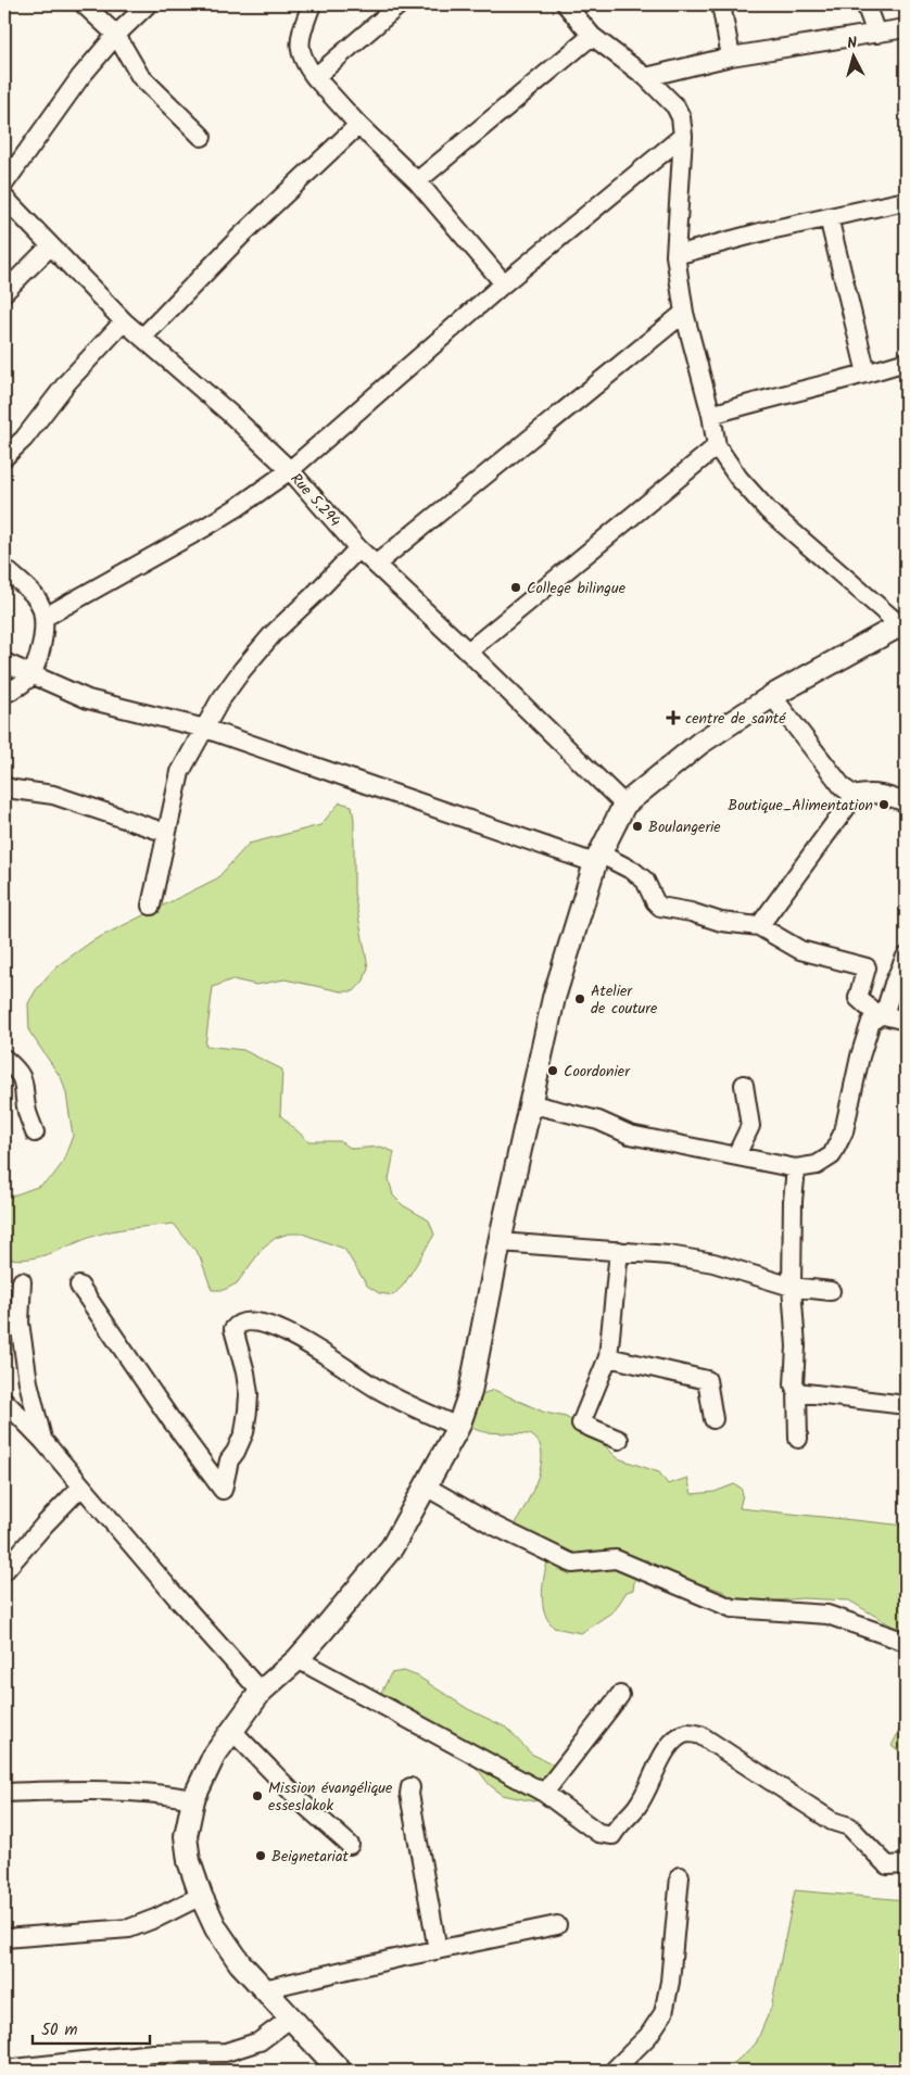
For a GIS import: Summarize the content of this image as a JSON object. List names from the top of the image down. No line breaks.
{"streets":{"street":["Rue 5.294"]},"places":{"other":["College bilingue","Boutique_Alimentation","Boulangerie","Atelier de couture","Coordonier","Mission évangélique esseslakok","Beignetariat"],"health":["centre de santé"]},"scale_bar":"50 m","north":"top"}
